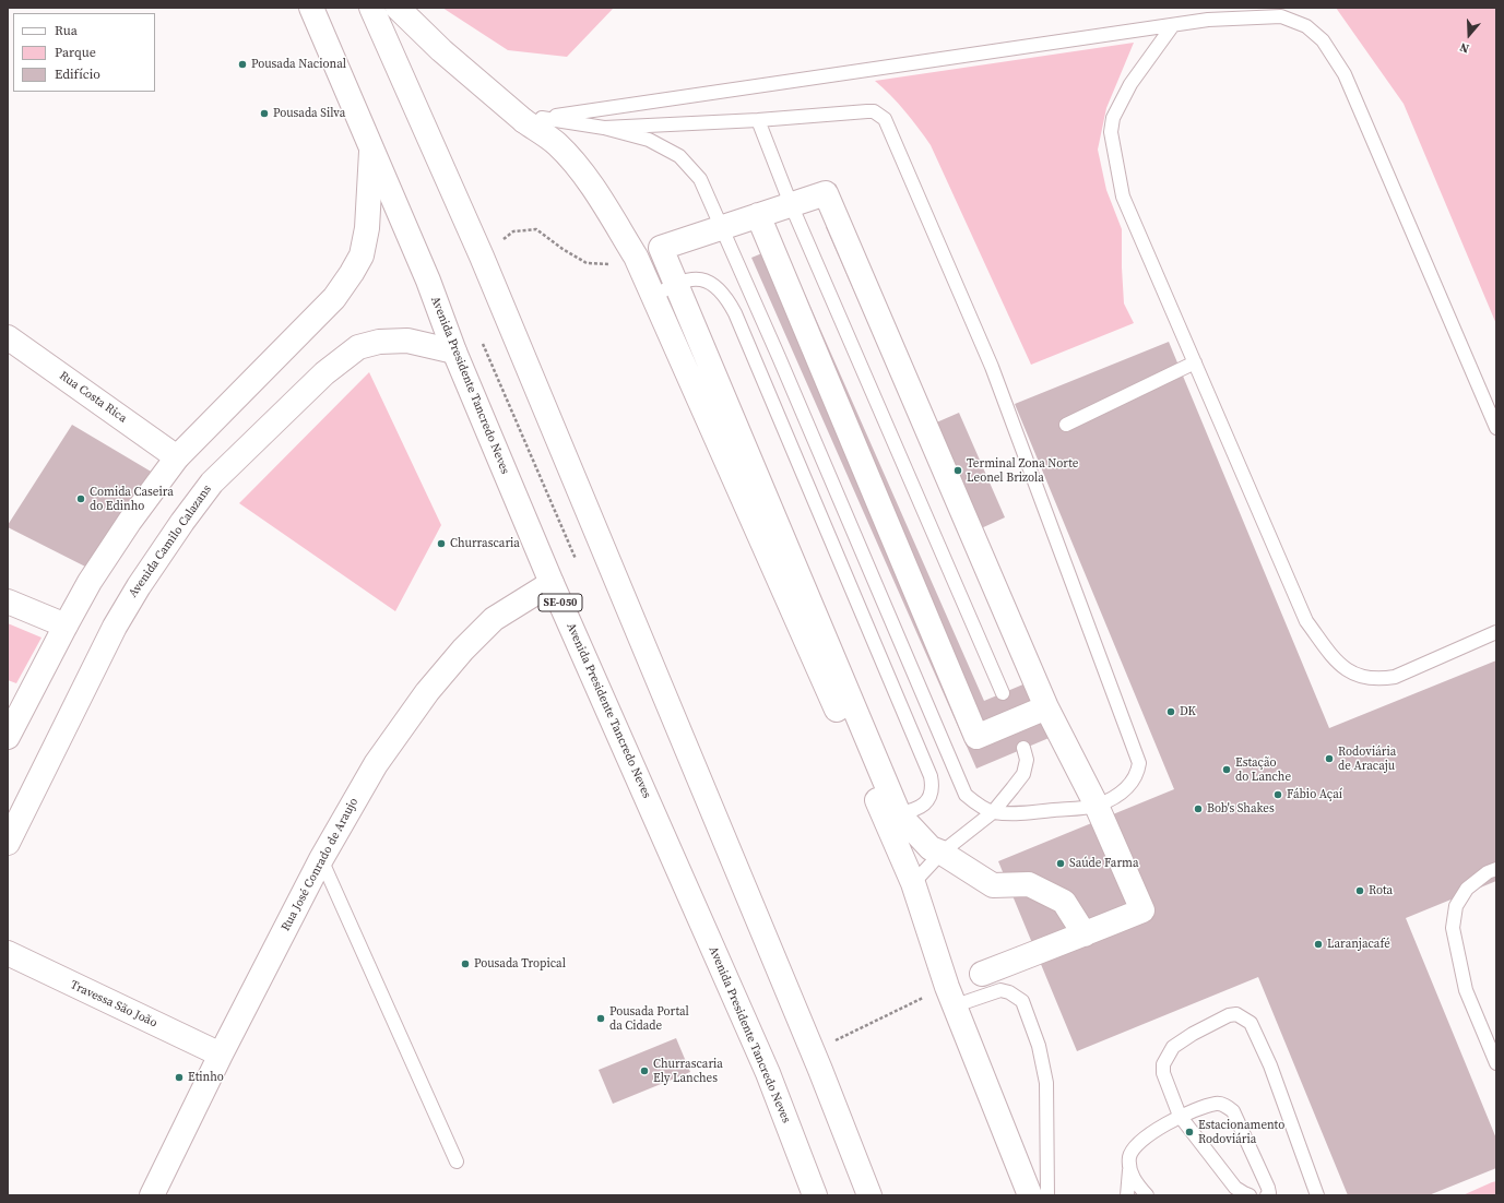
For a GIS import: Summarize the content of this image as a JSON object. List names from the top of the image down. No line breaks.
{"streets":{"street":["Avenida Presidente Tancredo Neves","Rua Costa Rica","Avenida Camilo Calazans","SE-050","Rua José Conrado de Araujo","Travessa São João"]},"crossings":[["Avenida Presidente Tancredo Neves","Avenida Camilo Calazans"],["Avenida Presidente Tancredo Neves","Rua José Conrado de Araujo"],["Rua José Conrado de Araujo","Travessa São João"]],"places":["Pousada Nacional","Pousada Silva","Terminal Zona Norte Leonel Brizola","Comida Caseira do Edinho","Churrascaria","DK","Rodoviária de Aracaju","Estação do Lanche","Fábio Açaí","Bob's Shakes","Saúde Farma","Rota","Laranjacafé","Pousada Tropical","Pousada Portal da Cidade","Churrascaria Ely Lanches","Etinho","Estacionamento Rodoviária"],"legend":["Rua","Parque","Edifício"],"north":"bottom"}
